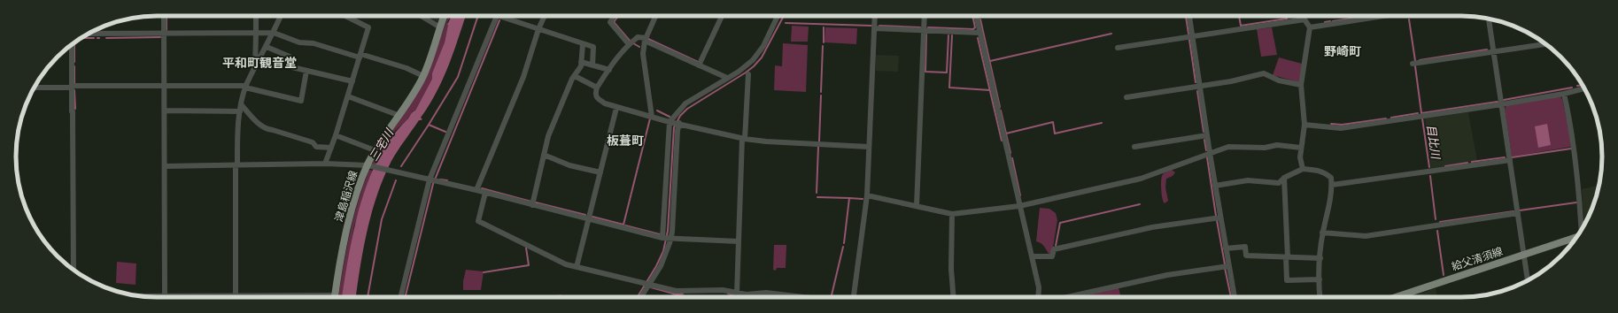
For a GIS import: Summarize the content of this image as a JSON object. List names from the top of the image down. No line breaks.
{"streets":{"main road":["津島稲沢線","給父清須線"]},"districts":["野崎町","平和町観音堂","板葺町"],"water":["目比川","三宅川"]}
